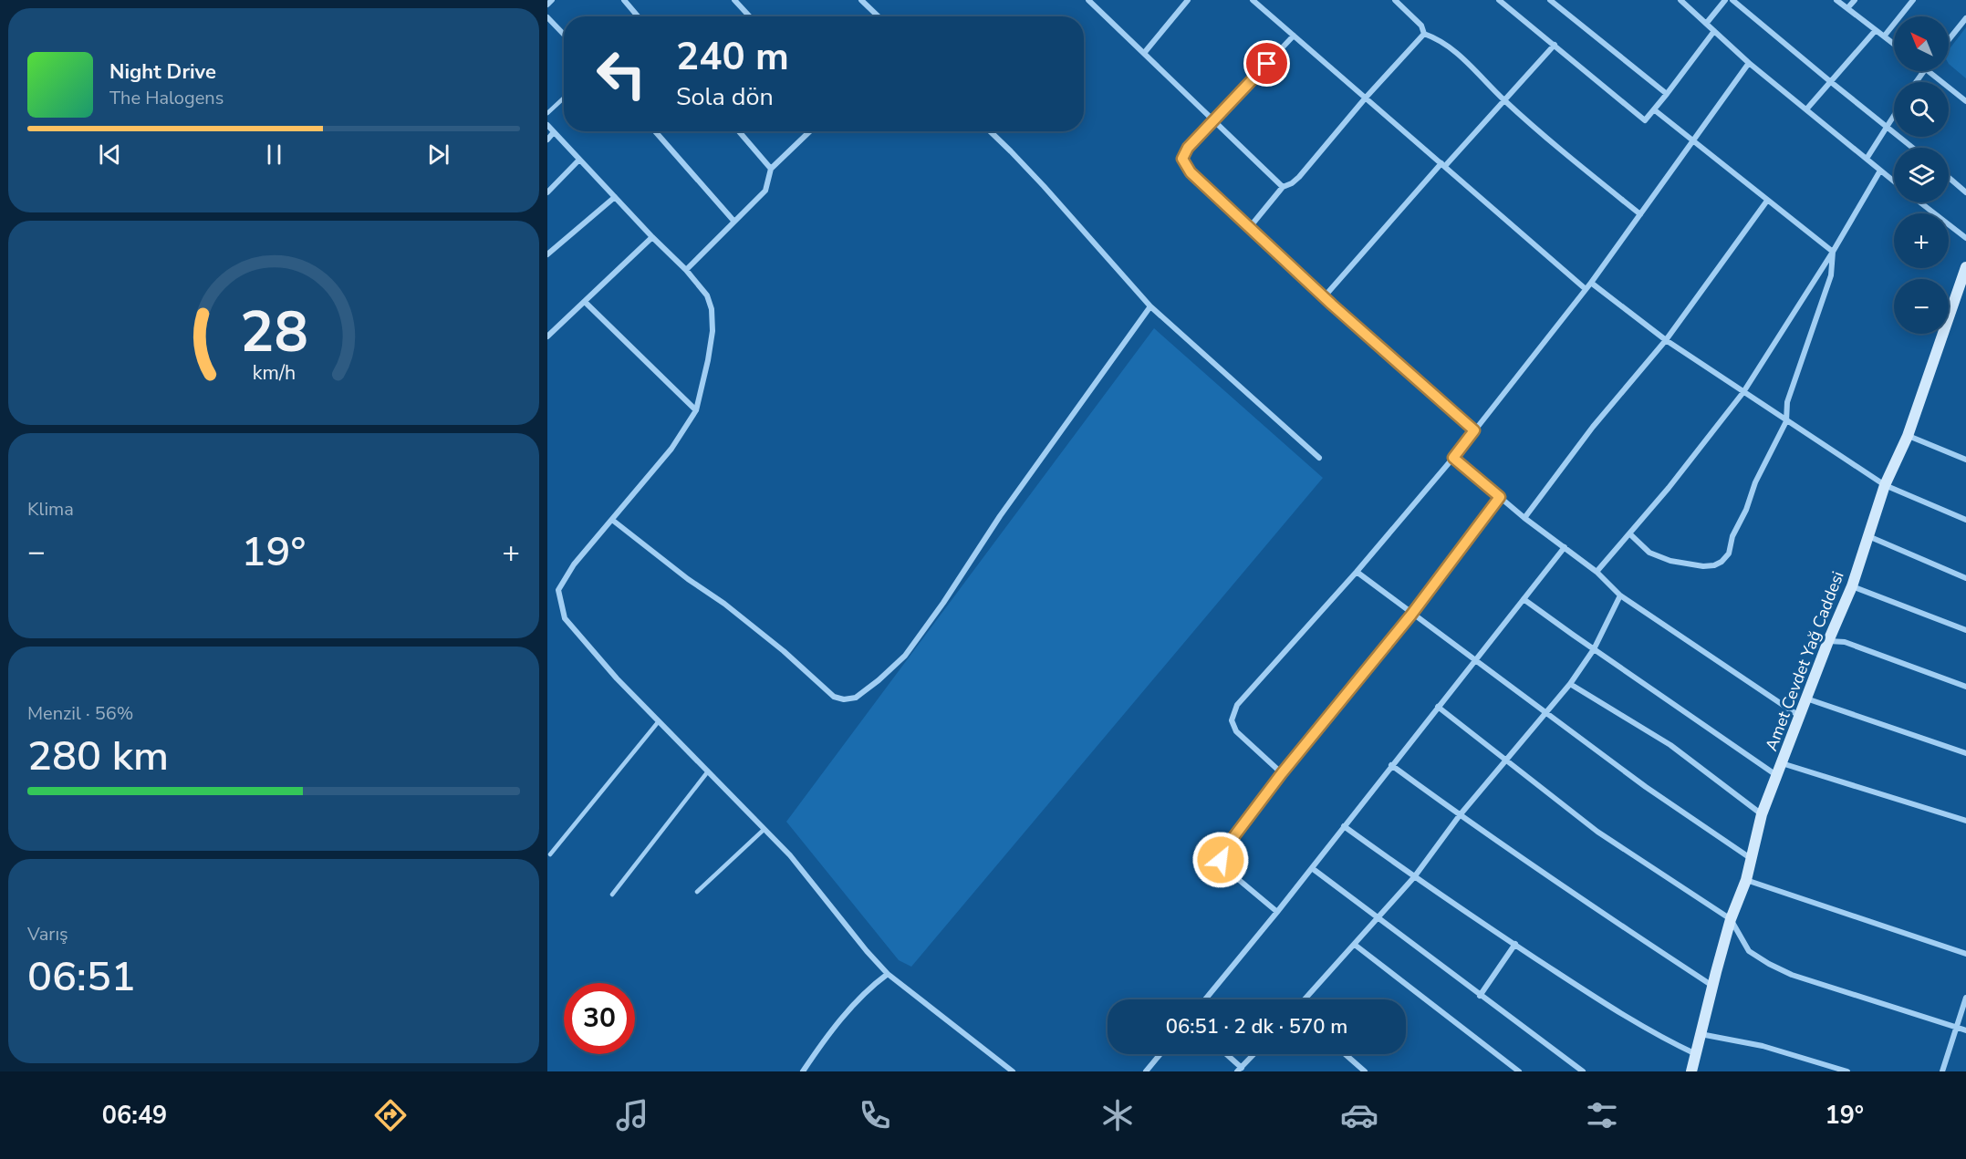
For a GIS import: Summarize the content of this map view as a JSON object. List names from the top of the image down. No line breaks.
{"streets":{"street":["Amet Cevdet Yağ Caddesi"]},"north":"top left","page":{"map_buttons":["+","−"],"turn":["240 m","Sola dön"],"song":["Night Drive","The Halogens"],"tile":["Klima",["Menzil · 56%","280 km"],["Varış","06:51"]],"heat":["−","19°","+"],"limit":"30","trip":"06:51 · 2 dk · 570 m","tabs":["06:49","19°"],"gauge":["28","km/h"]}}
